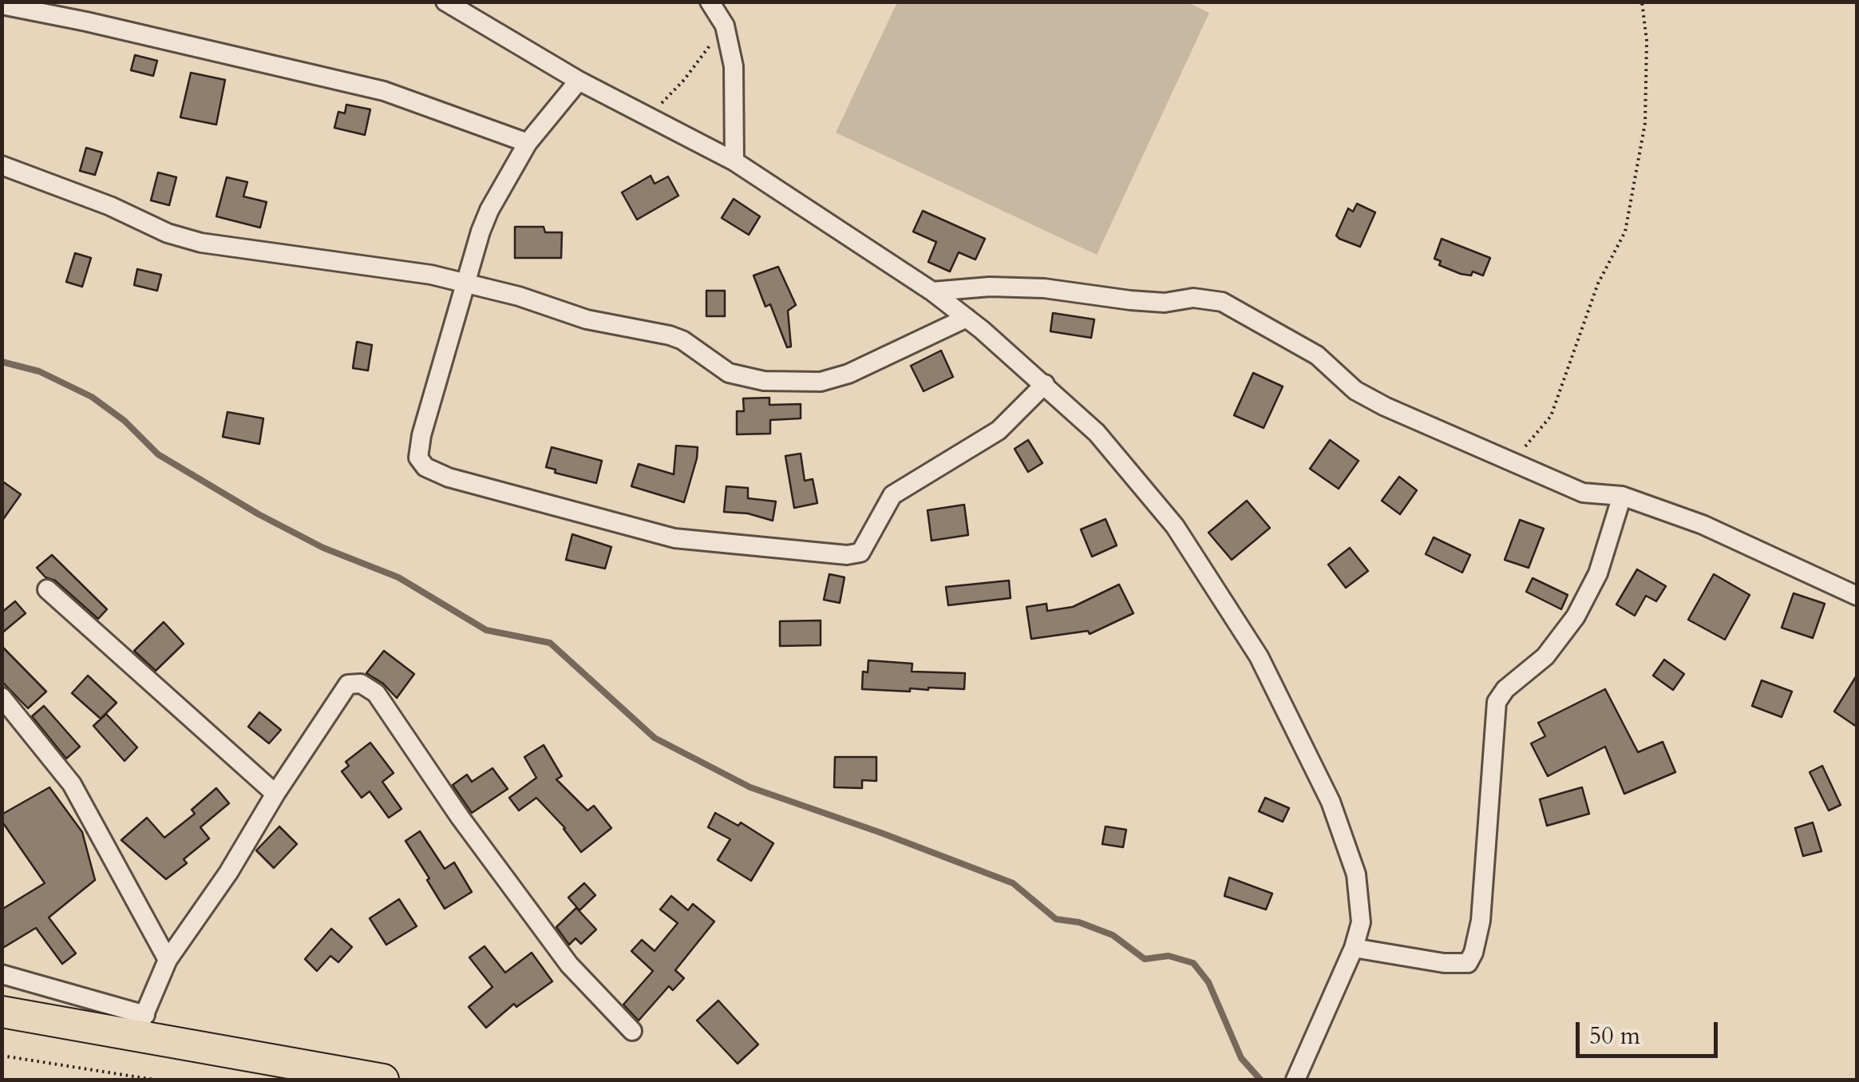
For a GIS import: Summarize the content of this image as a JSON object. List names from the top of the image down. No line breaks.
{"scale_bar":"50 m"}
